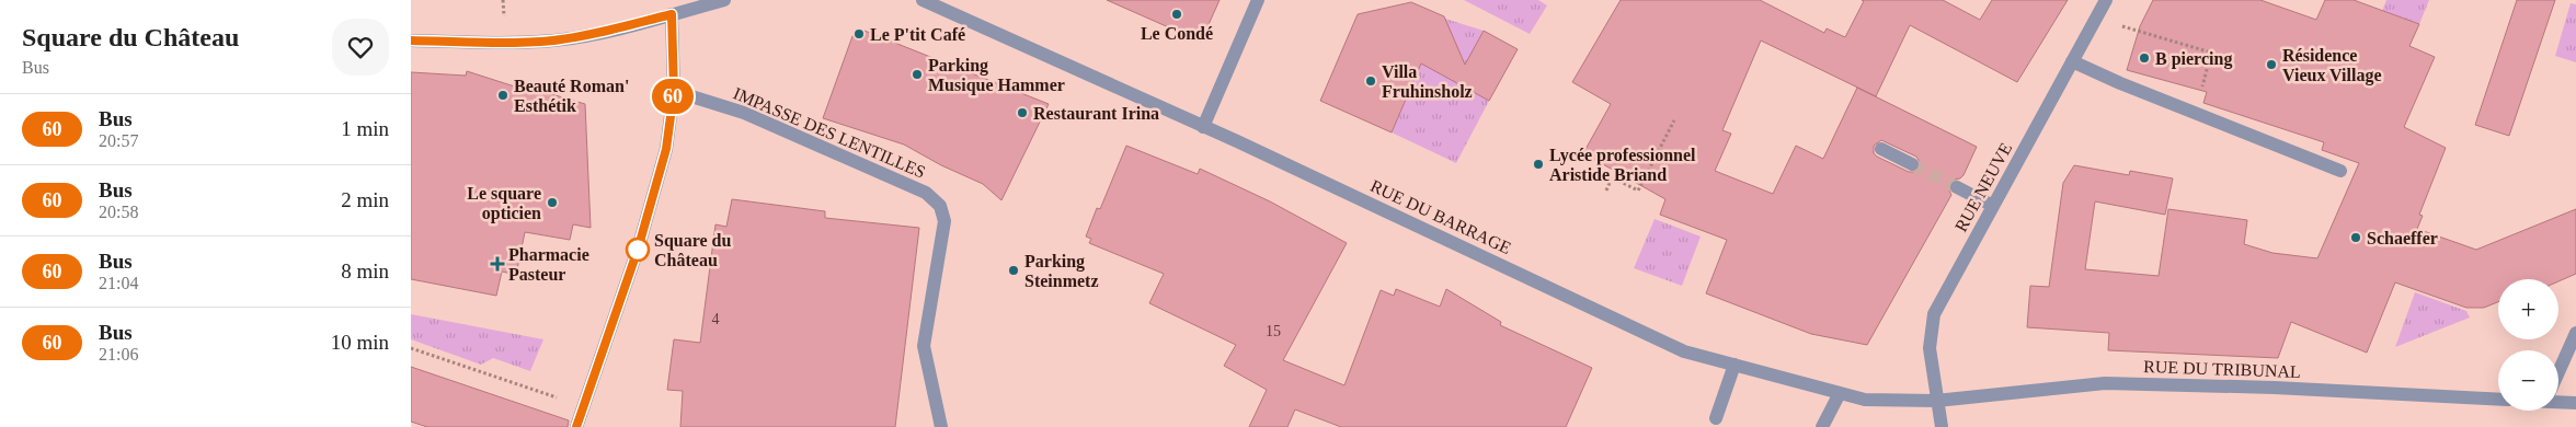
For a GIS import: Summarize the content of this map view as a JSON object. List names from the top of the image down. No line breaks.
{"streets":{"street":["IMPASSE DES LENTILLES","RUE NEUVE","RUE DU BARRAGE","RUE DU TRIBUNAL"]},"crossings":[["RUE NEUVE","RUE DU BARRAGE"],["RUE NEUVE","RUE DU TRIBUNAL"],["RUE DU BARRAGE","RUE DU TRIBUNAL"]],"places":{"other":["Le Condé","Le P'tit Café","B piercing","Résidence Vieux Village","Parking Musique Hammer","Villa Fruhinsholz","Beauté Roman' Esthétik","Restaurant Irina","Lycée professionnel Aristide Briand","Le square opticien","Schaeffer","Square du Château","Parking Steinmetz"],"health":["Pharmacie Pasteur"]},"lines":["bus line 60"],"house_numbers":["4","15"],"page":{"heading":["Square du Château","Bus"],"on_map":"60","list":[{"mark":"60","name":"Bus","note":"20:57","value":"1 min"},{"mark":"60","name":"Bus","note":"20:58","value":"2 min"},{"mark":"60","name":"Bus","note":"21:04","value":"8 min"},{"mark":"60","name":"Bus","note":"21:06","value":"10 min"}],"map_buttons":["+","−"]}}
